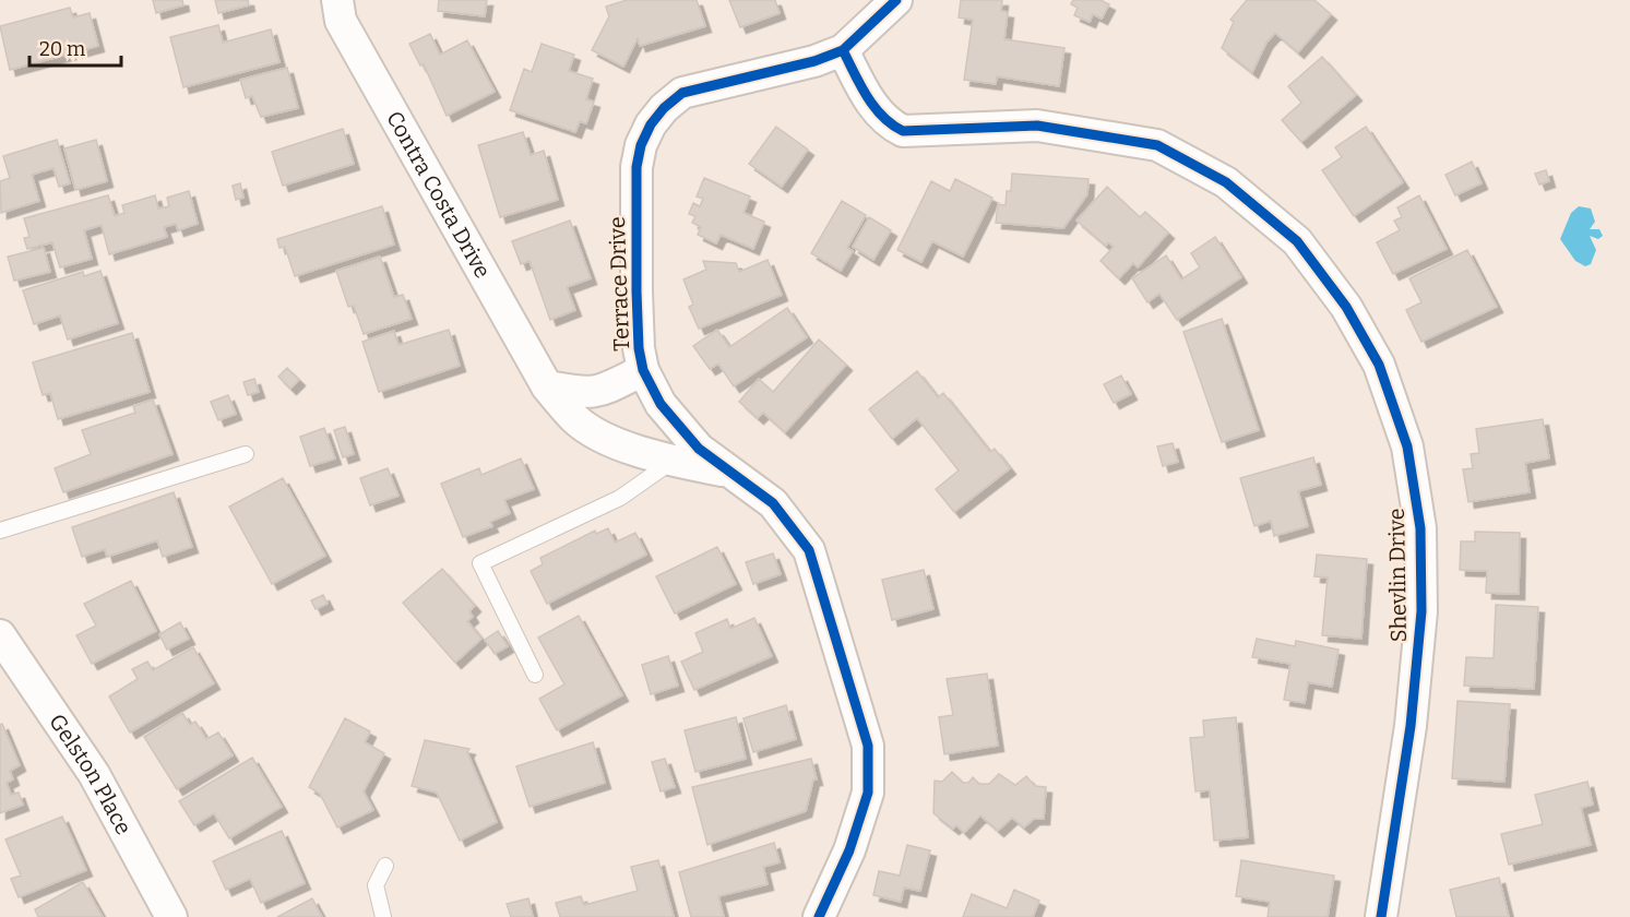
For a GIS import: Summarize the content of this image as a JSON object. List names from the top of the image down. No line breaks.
{"streets":{"street":["Contra Costa Drive","Terrace Drive","Shevlin Drive","Gelston Place"]},"crossings":[["Contra Costa Drive","Terrace Drive"],["Terrace Drive","Shevlin Drive"]],"scale_bar":"20 m"}
